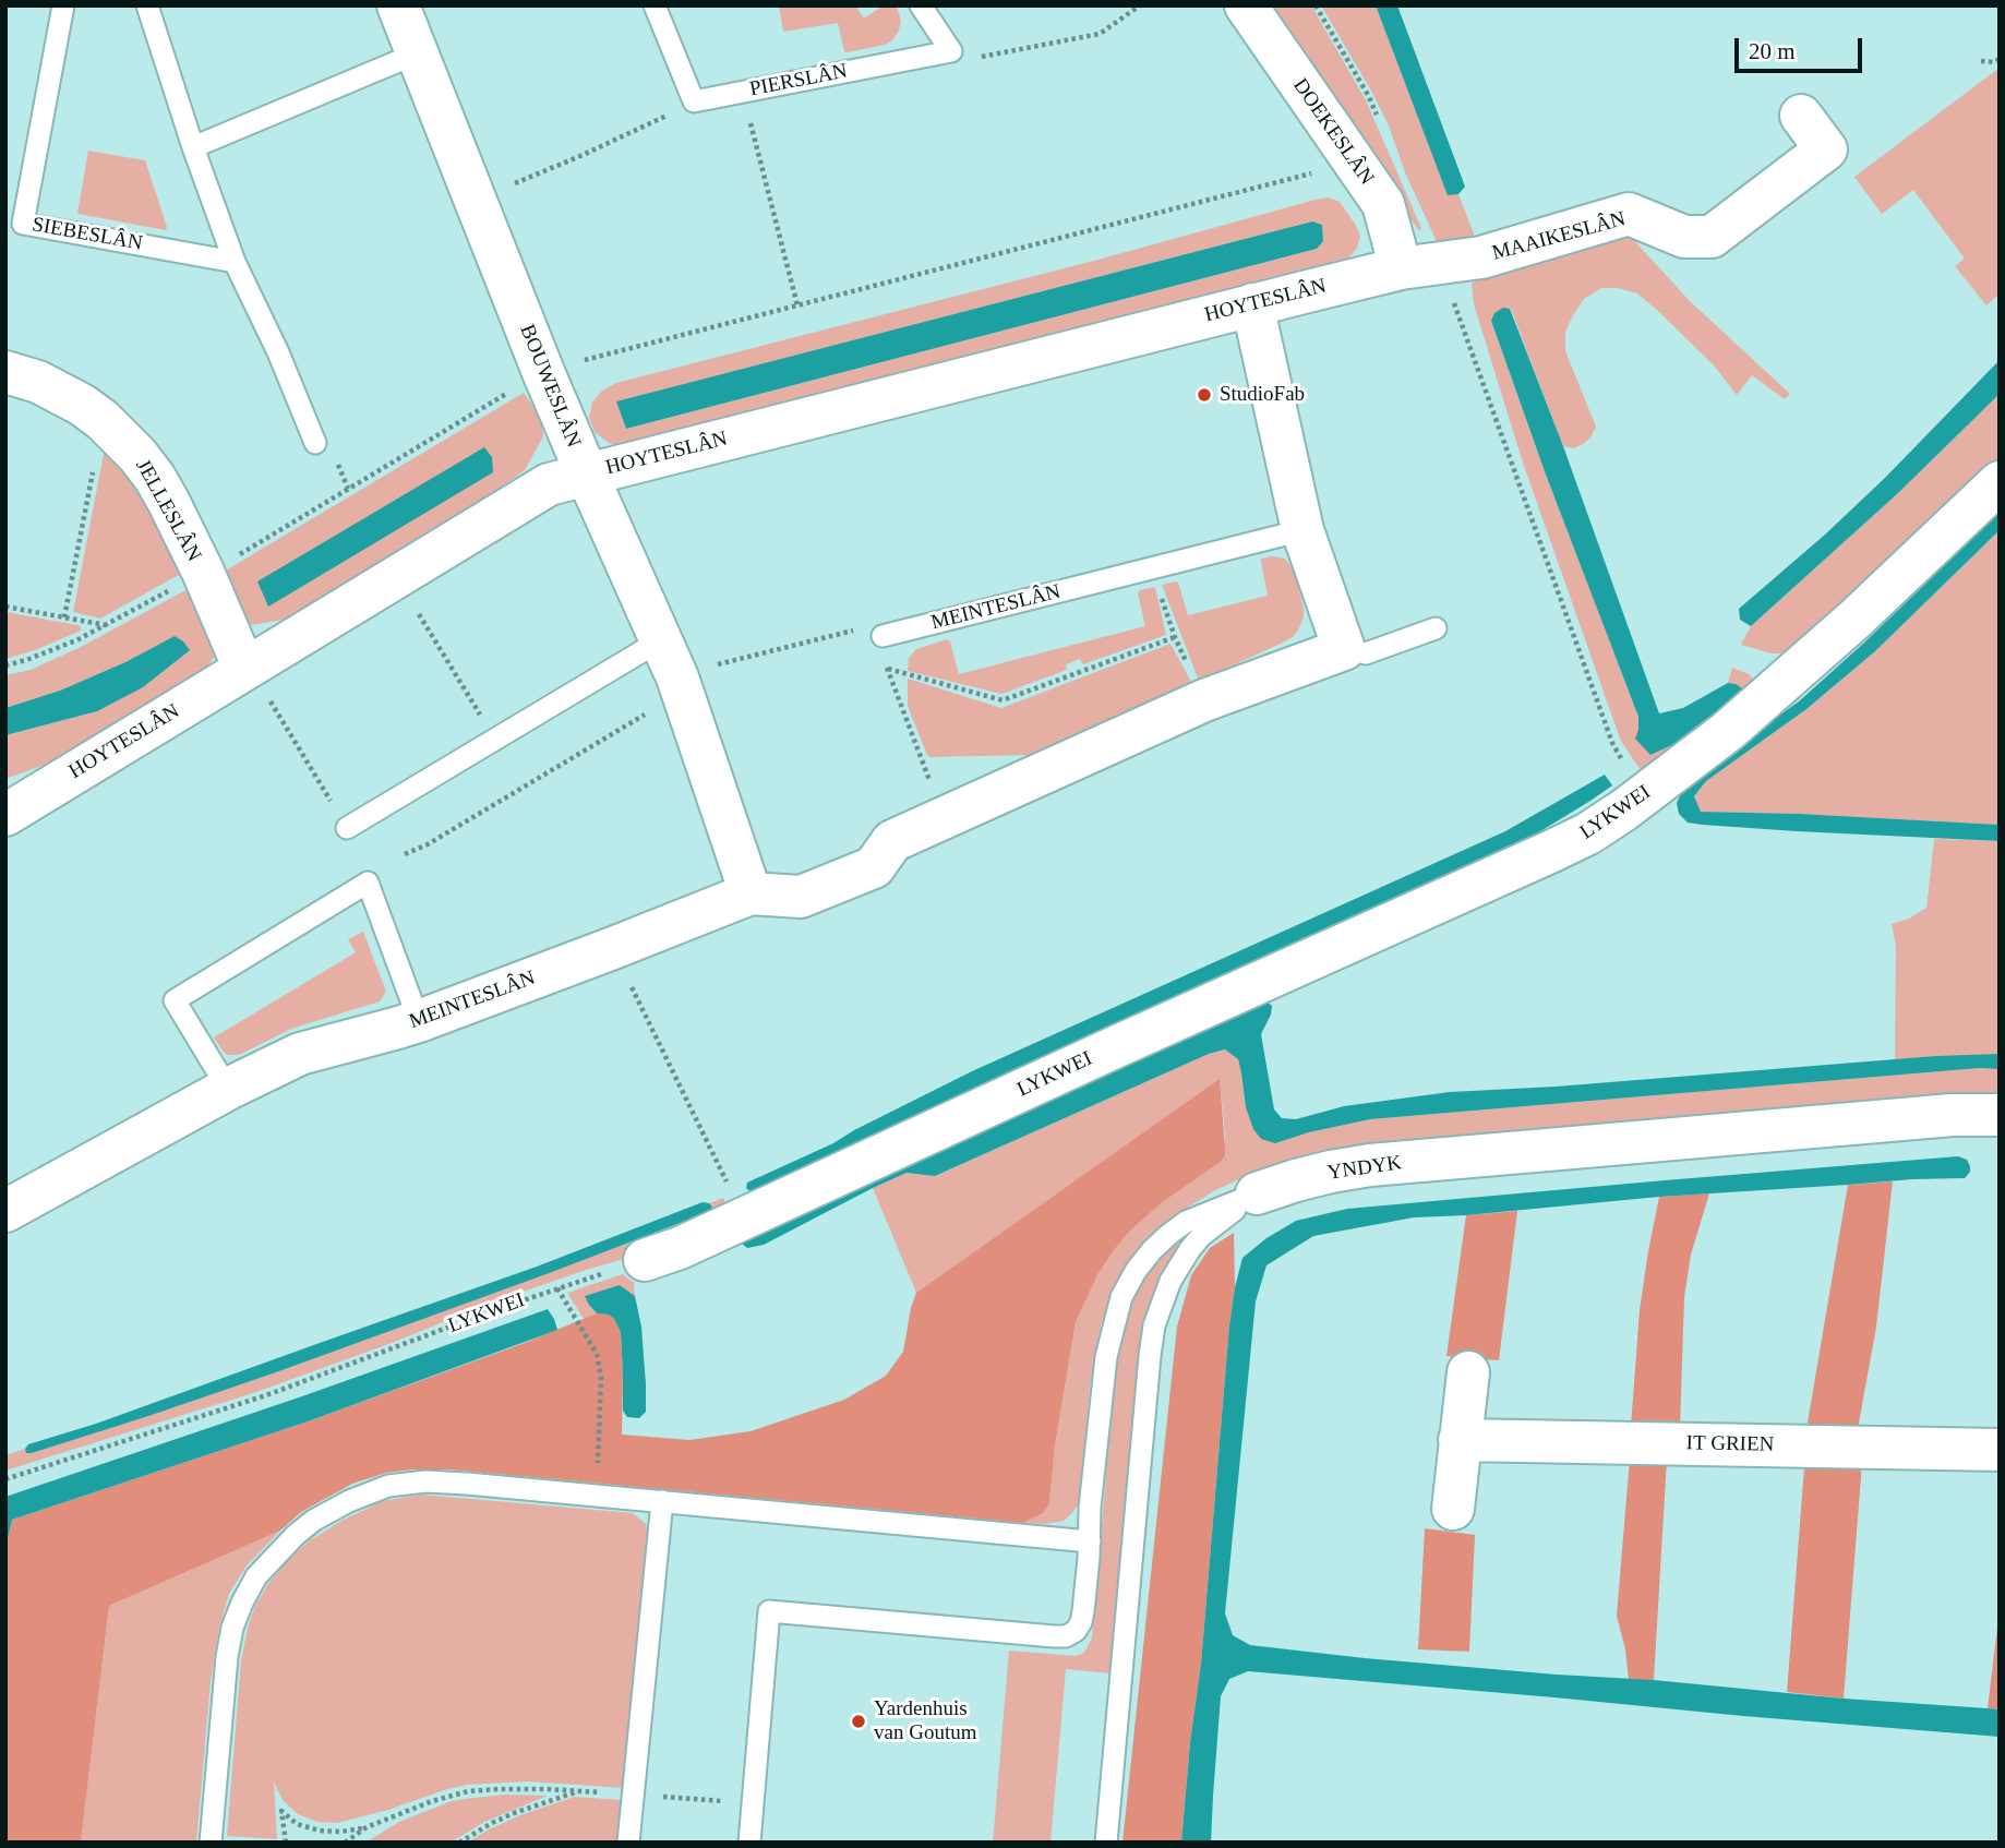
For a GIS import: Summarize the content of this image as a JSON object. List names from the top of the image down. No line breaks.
{"streets":{"street":["DOEKESLÂN","MAAIKESLÂN","HOYTESLÂN","BOUWESLÂN","JELLESLÂN","MEINTESLÂN","LYKWEI","YNDYK","IT GRIEN"],"lane":["PIERSLÂN","SIEBESLÂN"]},"crossings":[["DOEKESLÂN","MAAIKESLÂN"],["DOEKESLÂN","HOYTESLÂN"],["MAAIKESLÂN","HOYTESLÂN"],["HOYTESLÂN","BOUWESLÂN"],["HOYTESLÂN","JELLESLÂN"],["BOUWESLÂN","MEINTESLÂN"]],"places":["StudioFab","Yardenhuis van Goutum"],"scale_bar":"20 m"}
